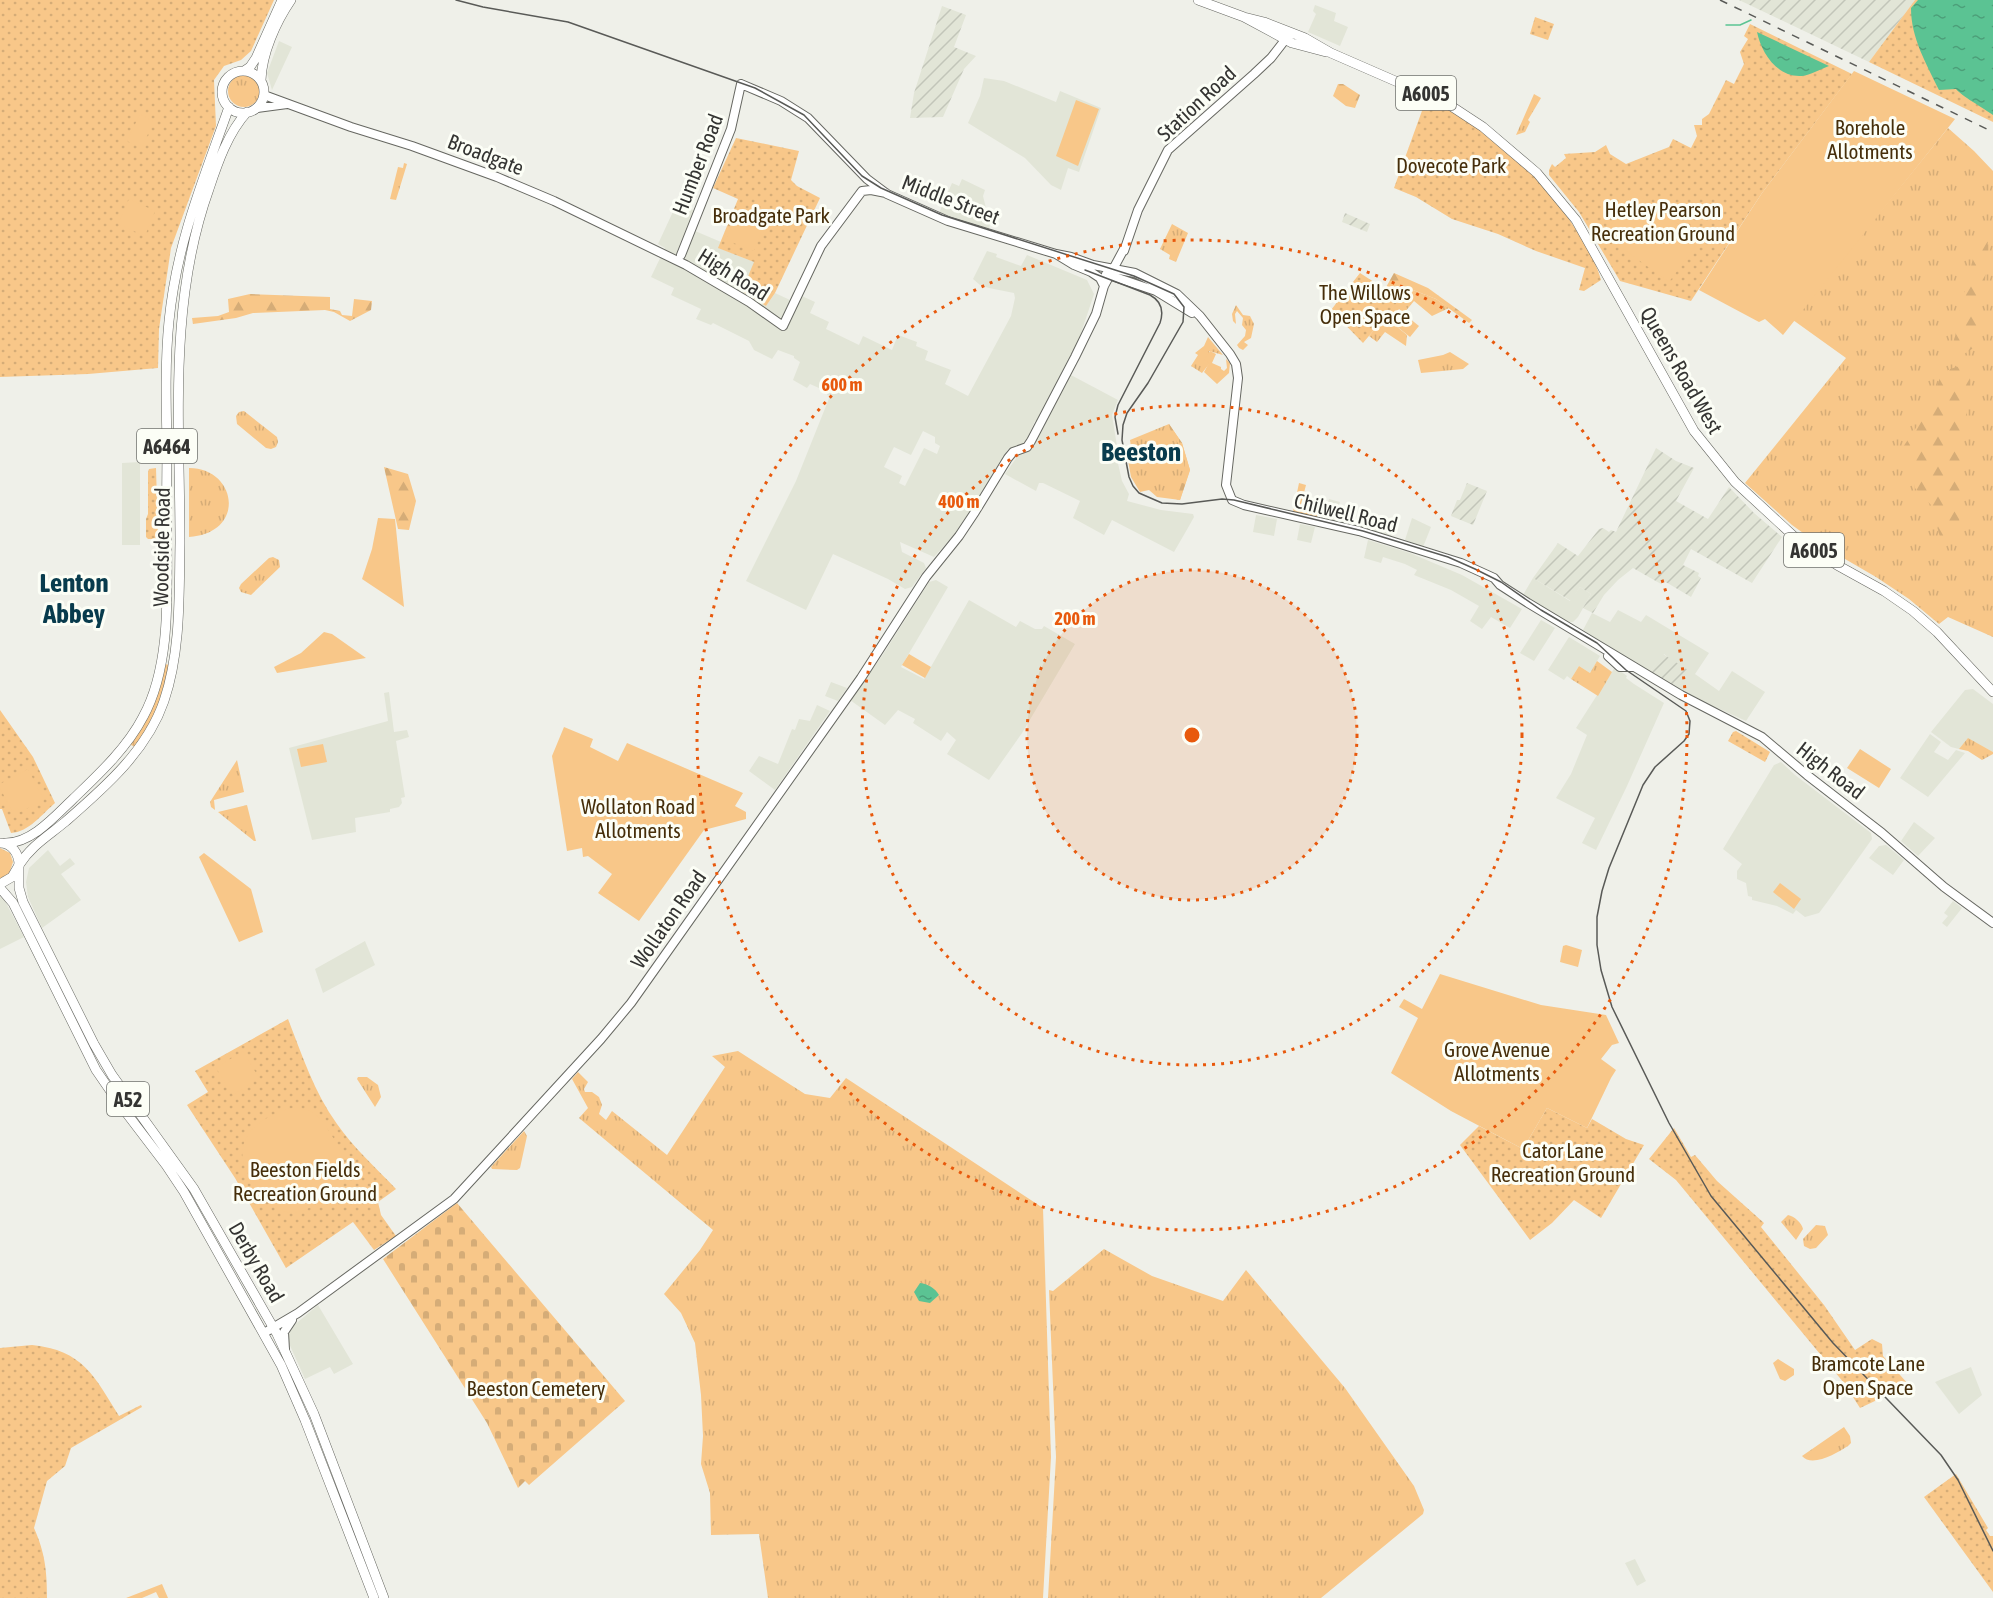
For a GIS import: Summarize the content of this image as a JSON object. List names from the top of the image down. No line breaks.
{"streets":{"main road":["A6005","Station Road","Broadgate","Humber Road","Middle Street","High Road","Queens Road West","A6464","Chilwell Road","Woodside Road","Wollaton Road","A52","Derby Road"]},"crossings":[["A6005","Station Road"],["A6005","Queens Road West"],["Station Road","Middle Street"],["Station Road","Queens Road West"],["Station Road","Wollaton Road"],["Broadgate","High Road"],["Broadgate","Woodside Road"],["Humber Road","Middle Street"],["Middle Street","High Road"],["Middle Street","Chilwell Road"],["High Road","Chilwell Road"],["Woodside Road","A52"],["Woodside Road","Derby Road"],["Wollaton Road","Derby Road"],["A52","Derby Road"]],"districts":["Beeston","Lenton Abbey"],"parks":["Borehole Allotments","Dovecote Park","Hetley Pearson Recreation Ground","Broadgate Park","The Willows Open Space","Wollaton Road Allotments","Grove Avenue Allotments","Cator Lane Recreation Ground","Beeston Fields Recreation Ground","Bramcote Lane Open Space","Beeston Cemetery"],"rings":["600 m","400 m","200 m"]}
